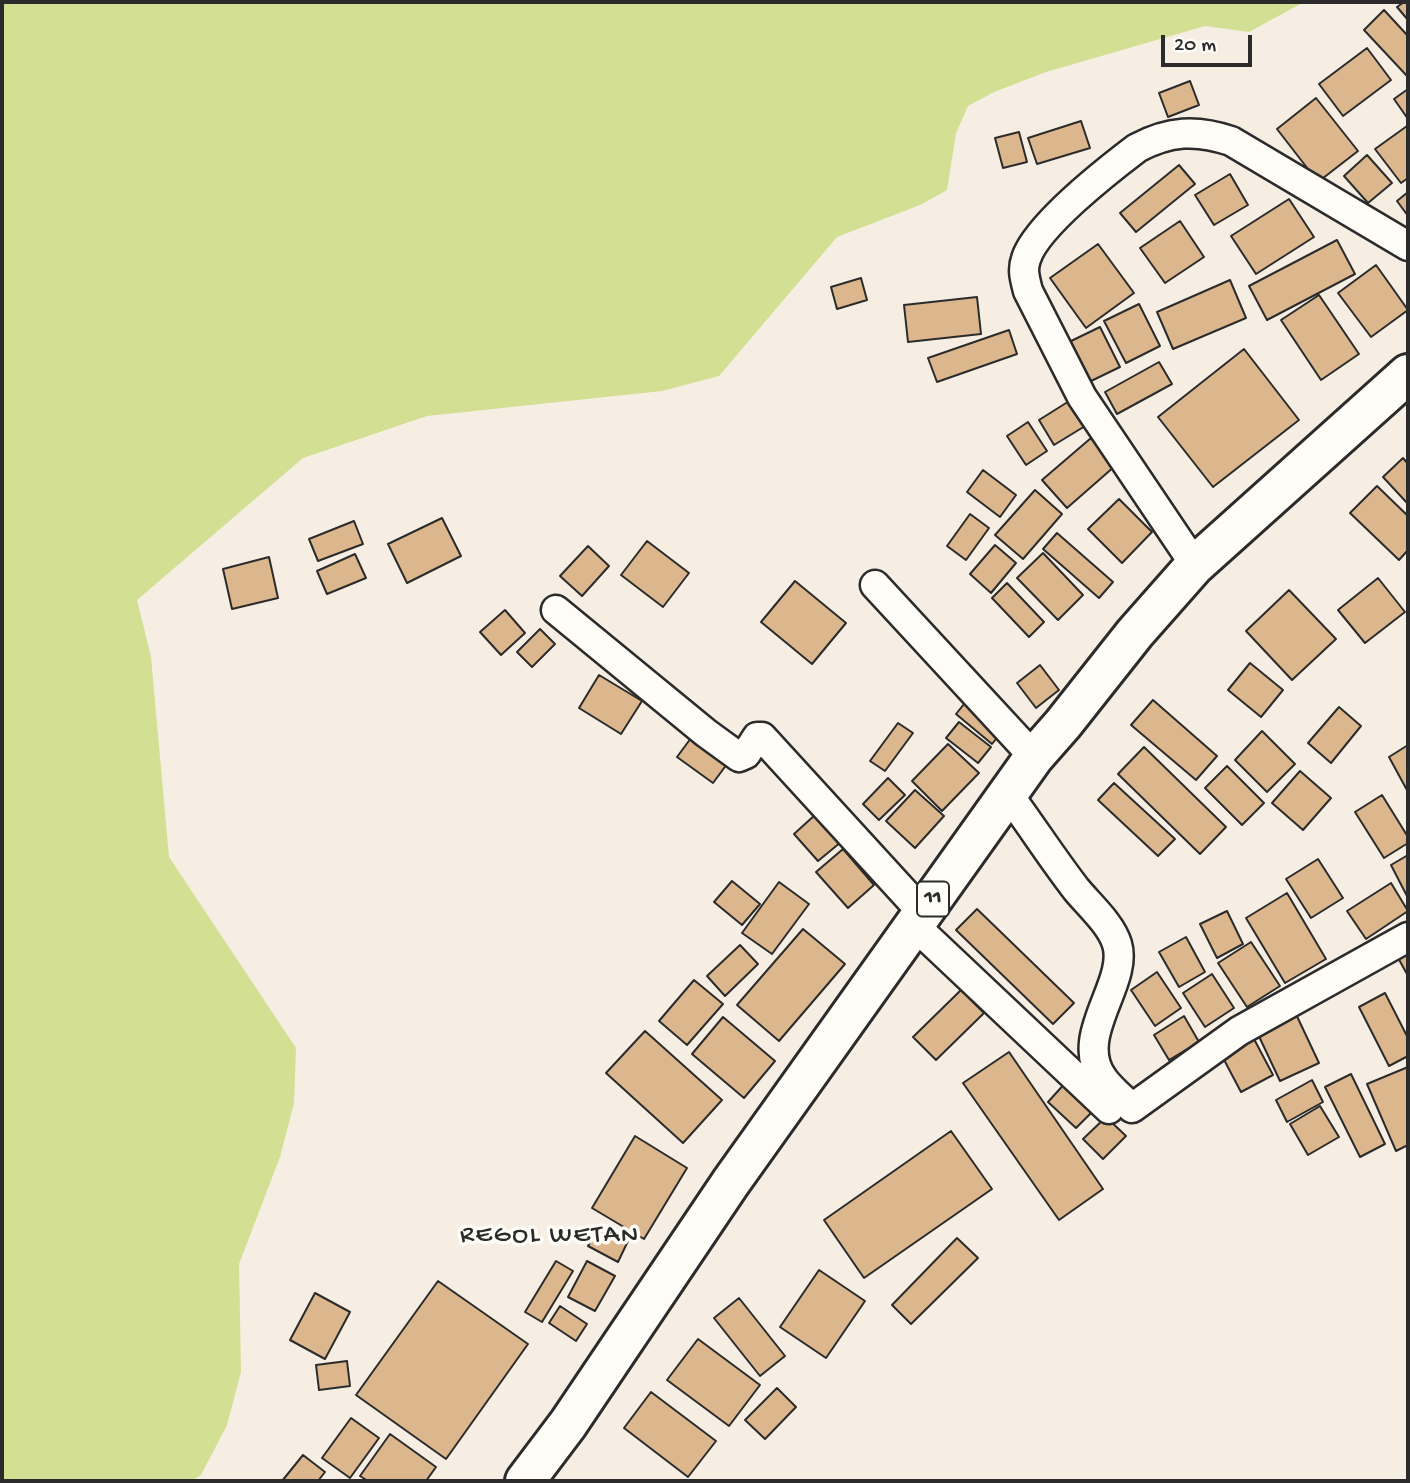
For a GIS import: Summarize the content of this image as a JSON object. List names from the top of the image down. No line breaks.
{"streets":{"highway":["11"]},"districts":["REGOL WETAN"],"scale_bar":"20 m"}
